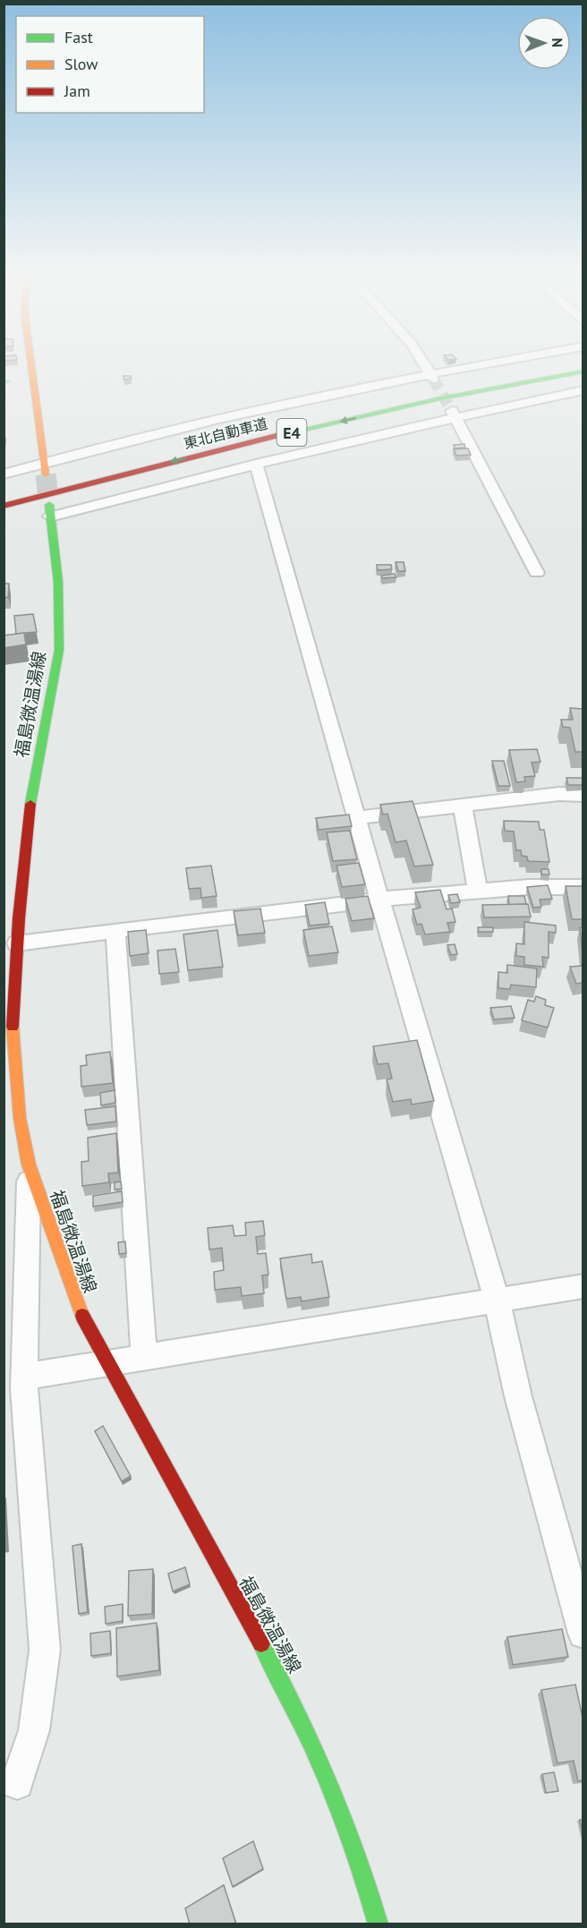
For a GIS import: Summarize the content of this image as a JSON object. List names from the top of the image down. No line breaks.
{"streets":{"main road":["E4","東北自動車道","福島微温湯線"]},"legend":["Fast","Slow","Jam"],"north":"right"}
